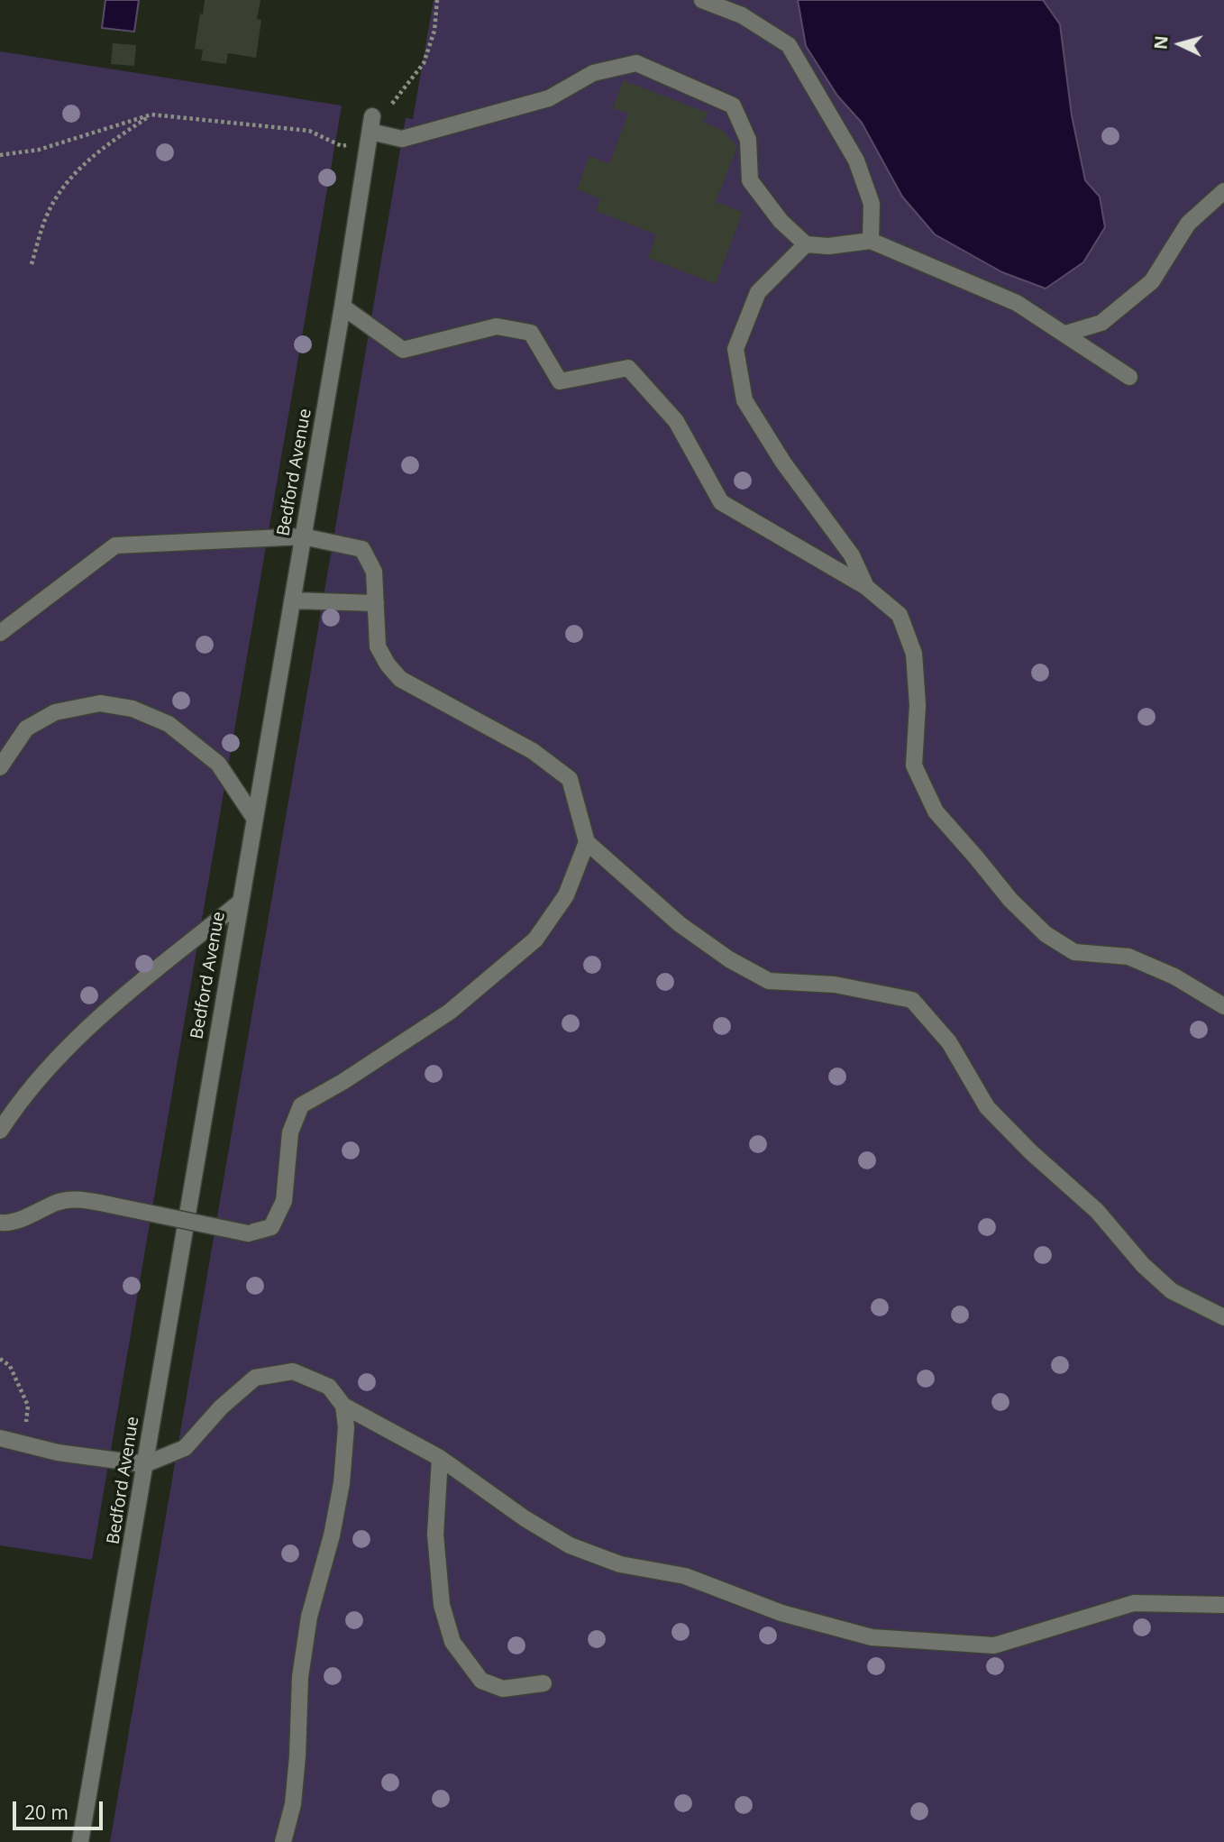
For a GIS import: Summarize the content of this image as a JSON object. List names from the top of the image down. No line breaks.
{"streets":{"street":["Bedford Avenue"]},"scale_bar":"20 m","north":"left"}
